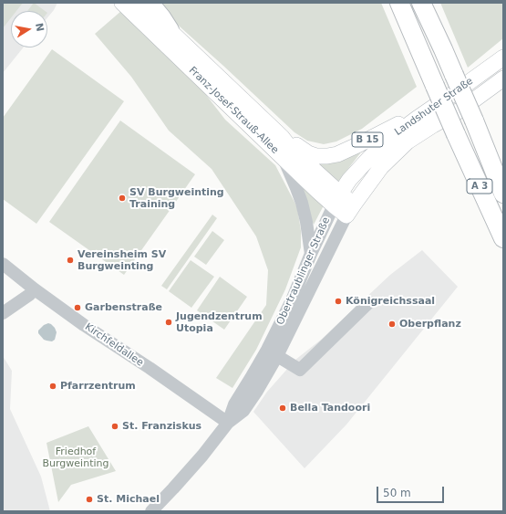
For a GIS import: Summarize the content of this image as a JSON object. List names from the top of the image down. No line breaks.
{"streets":{"highway":["A 3"],"main road":["Landshuter Straße","Franz-Josef-Strauß-Allee","B 15"],"street":["Obertraublinger Straße","Kirchfeldallee"]},"crossings":[["Landshuter Straße","Franz-Josef-Strauß-Allee"],["Landshuter Straße","B 15"],["Landshuter Straße","Obertraublinger Straße"],["Franz-Josef-Strauß-Allee","B 15"],["Franz-Josef-Strauß-Allee","Obertraublinger Straße"],["Obertraublinger Straße","Kirchfeldallee"]],"parks":["Friedhof Burgweinting"],"places":["SV Burgweinting Training","Vereinsheim SV Burgweinting","Königreichssaal","Garbenstraße","Jugendzentrum Utopia","Oberpflanz","Pfarrzentrum","Bella Tandoori","St. Franziskus","St. Michael"],"scale_bar":"50 m","north":"right"}
